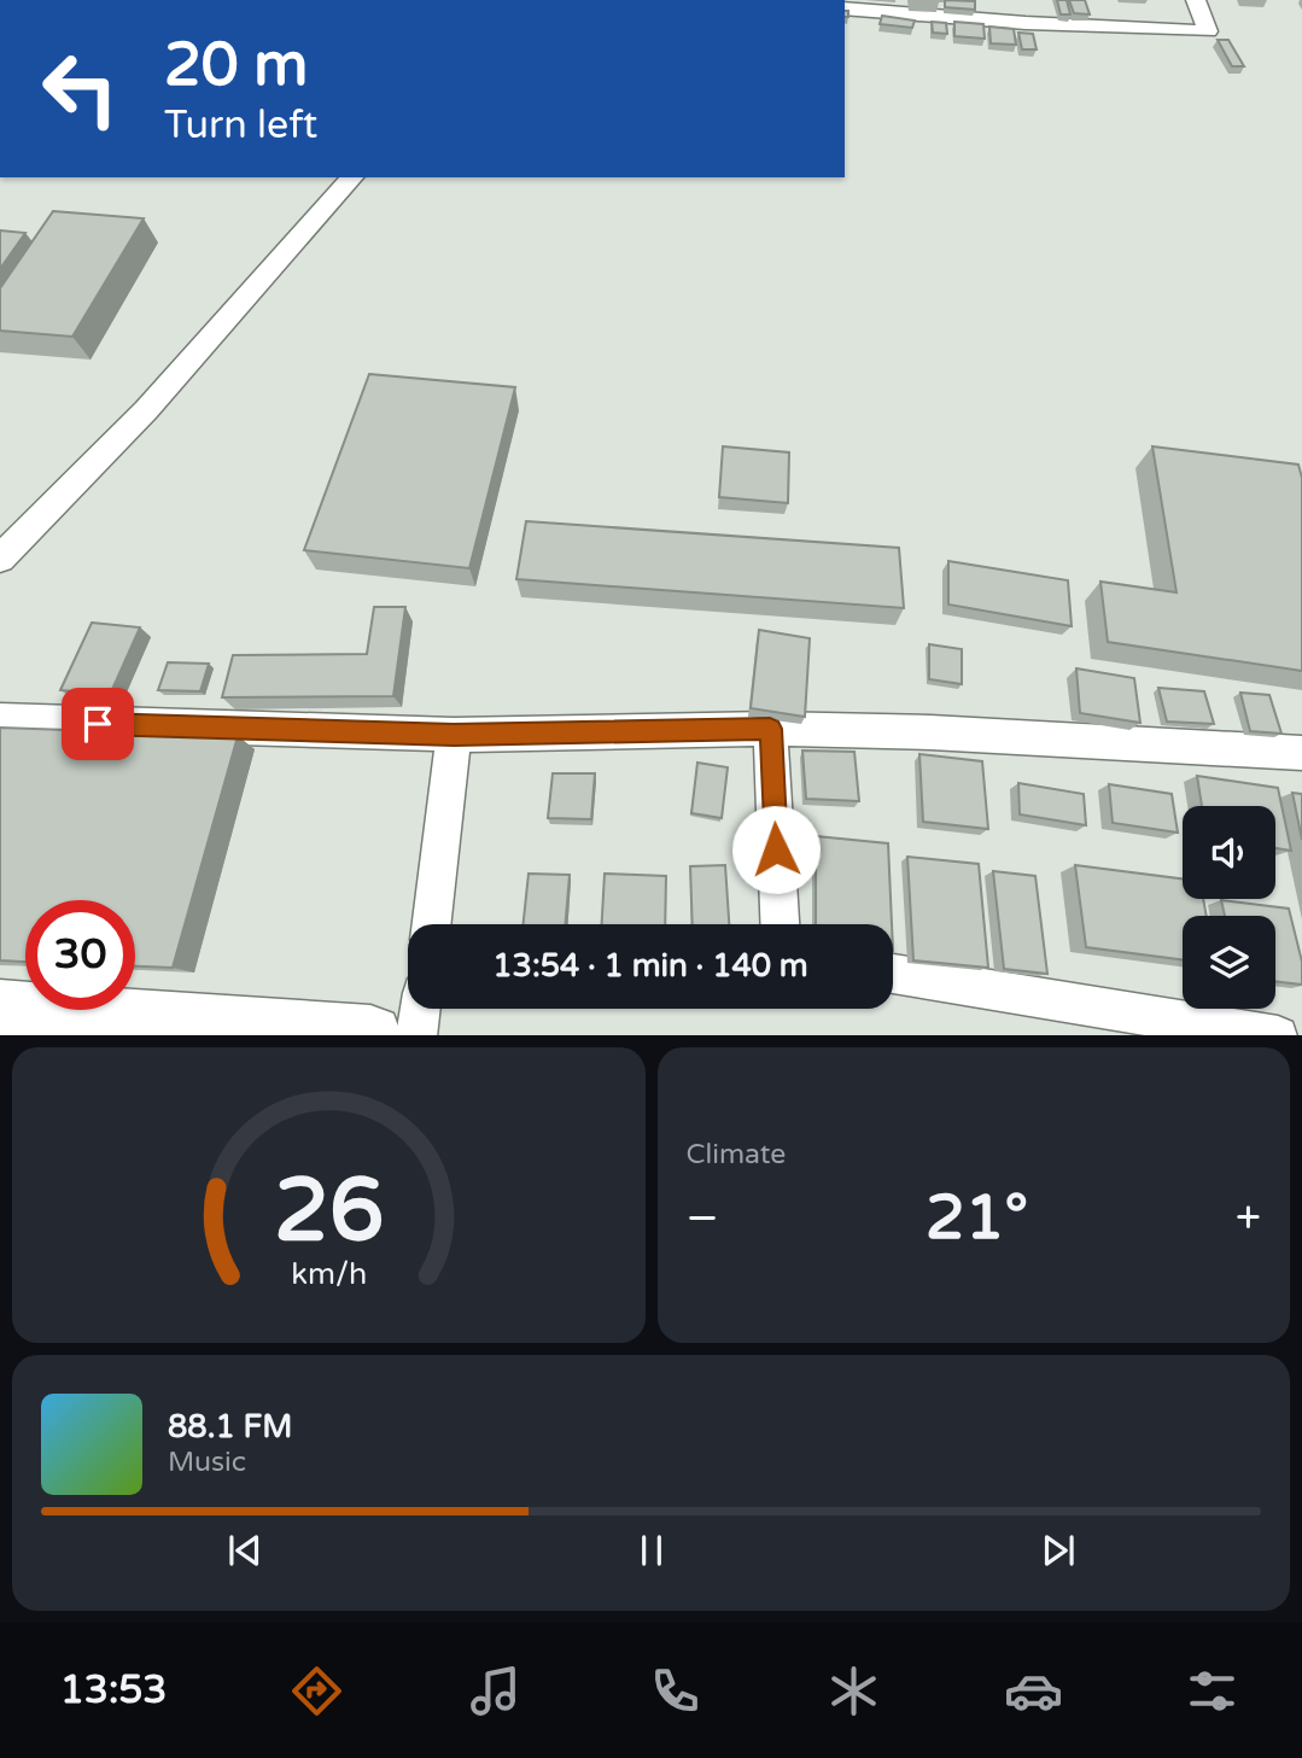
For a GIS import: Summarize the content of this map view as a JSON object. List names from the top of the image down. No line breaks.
{"page":{"turn":["20 m","Turn left"],"limit":"30","trip":"13:54 · 1 min · 140 m","tile":"Climate","heat":["−","21°","+"],"song":["88.1 FM","Music"],"tabs":"13:53","gauge":["26","km/h"]}}
